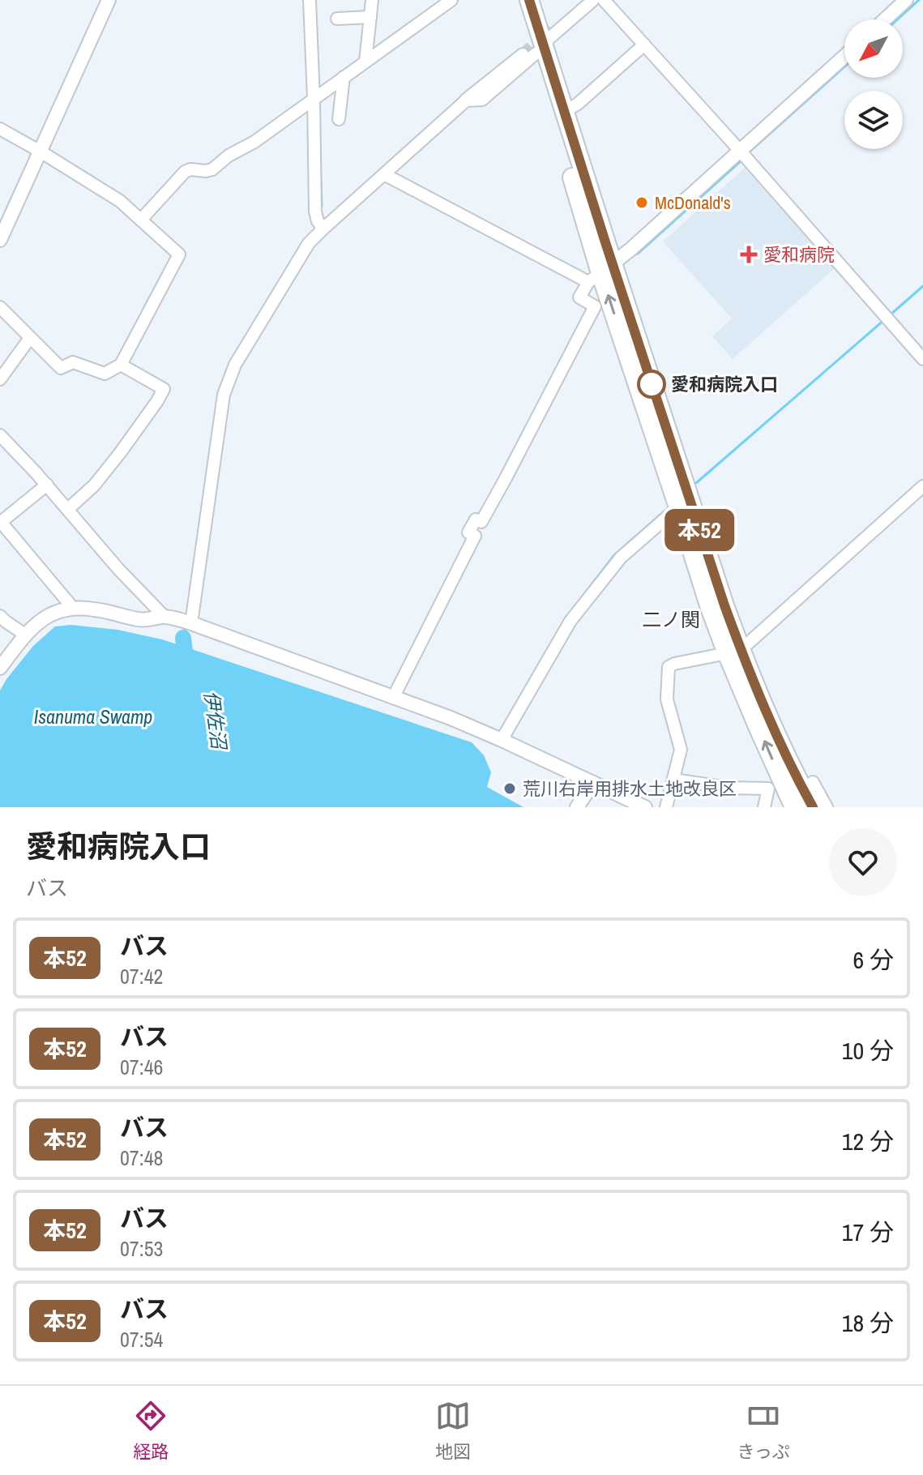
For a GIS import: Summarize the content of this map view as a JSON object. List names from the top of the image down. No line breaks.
{"districts":["二ノ関"],"water":["Isanuma Swamp","伊佐沼"],"places":{"other":["McDonald's","愛和病院入口","荒川右岸用排水土地改良区"],"health":["愛和病院"]},"lines":["bus line 本52"],"north":"bottom left","page":{"on_map":"本52","heading":["愛和病院入口","バス"],"list":[{"mark":"本52","name":"バス","note":"07:42","value":"6 分"},{"mark":"本52","name":"バス","note":"07:46","value":"10 分"},{"mark":"本52","name":"バス","note":"07:48","value":"12 分"},{"mark":"本52","name":"バス","note":"07:53","value":"17 分"},{"mark":"本52","name":"バス","note":"07:54","value":"18 分"}],"tabs":["経路","地図","きっぷ"]}}
